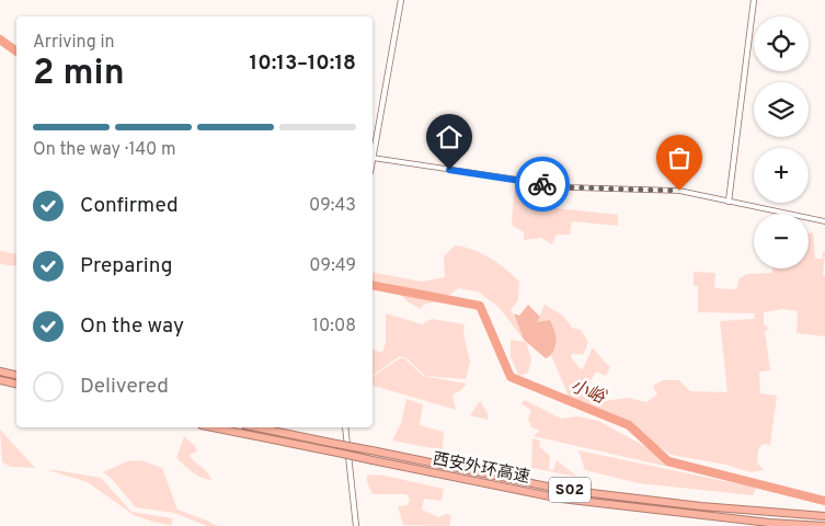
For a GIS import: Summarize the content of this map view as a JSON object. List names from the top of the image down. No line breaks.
{"streets":{"highway":["西安外环高速","S02"]},"water":["小峪"],"page":{"map_buttons":["+","−"],"heading":["2 min","Arriving in","10:13–10:18"],"bar":"On the way · 140 m","list":[["Confirmed","09:43"],["Preparing","09:49"],["On the way","10:08"],"Delivered"]}}
